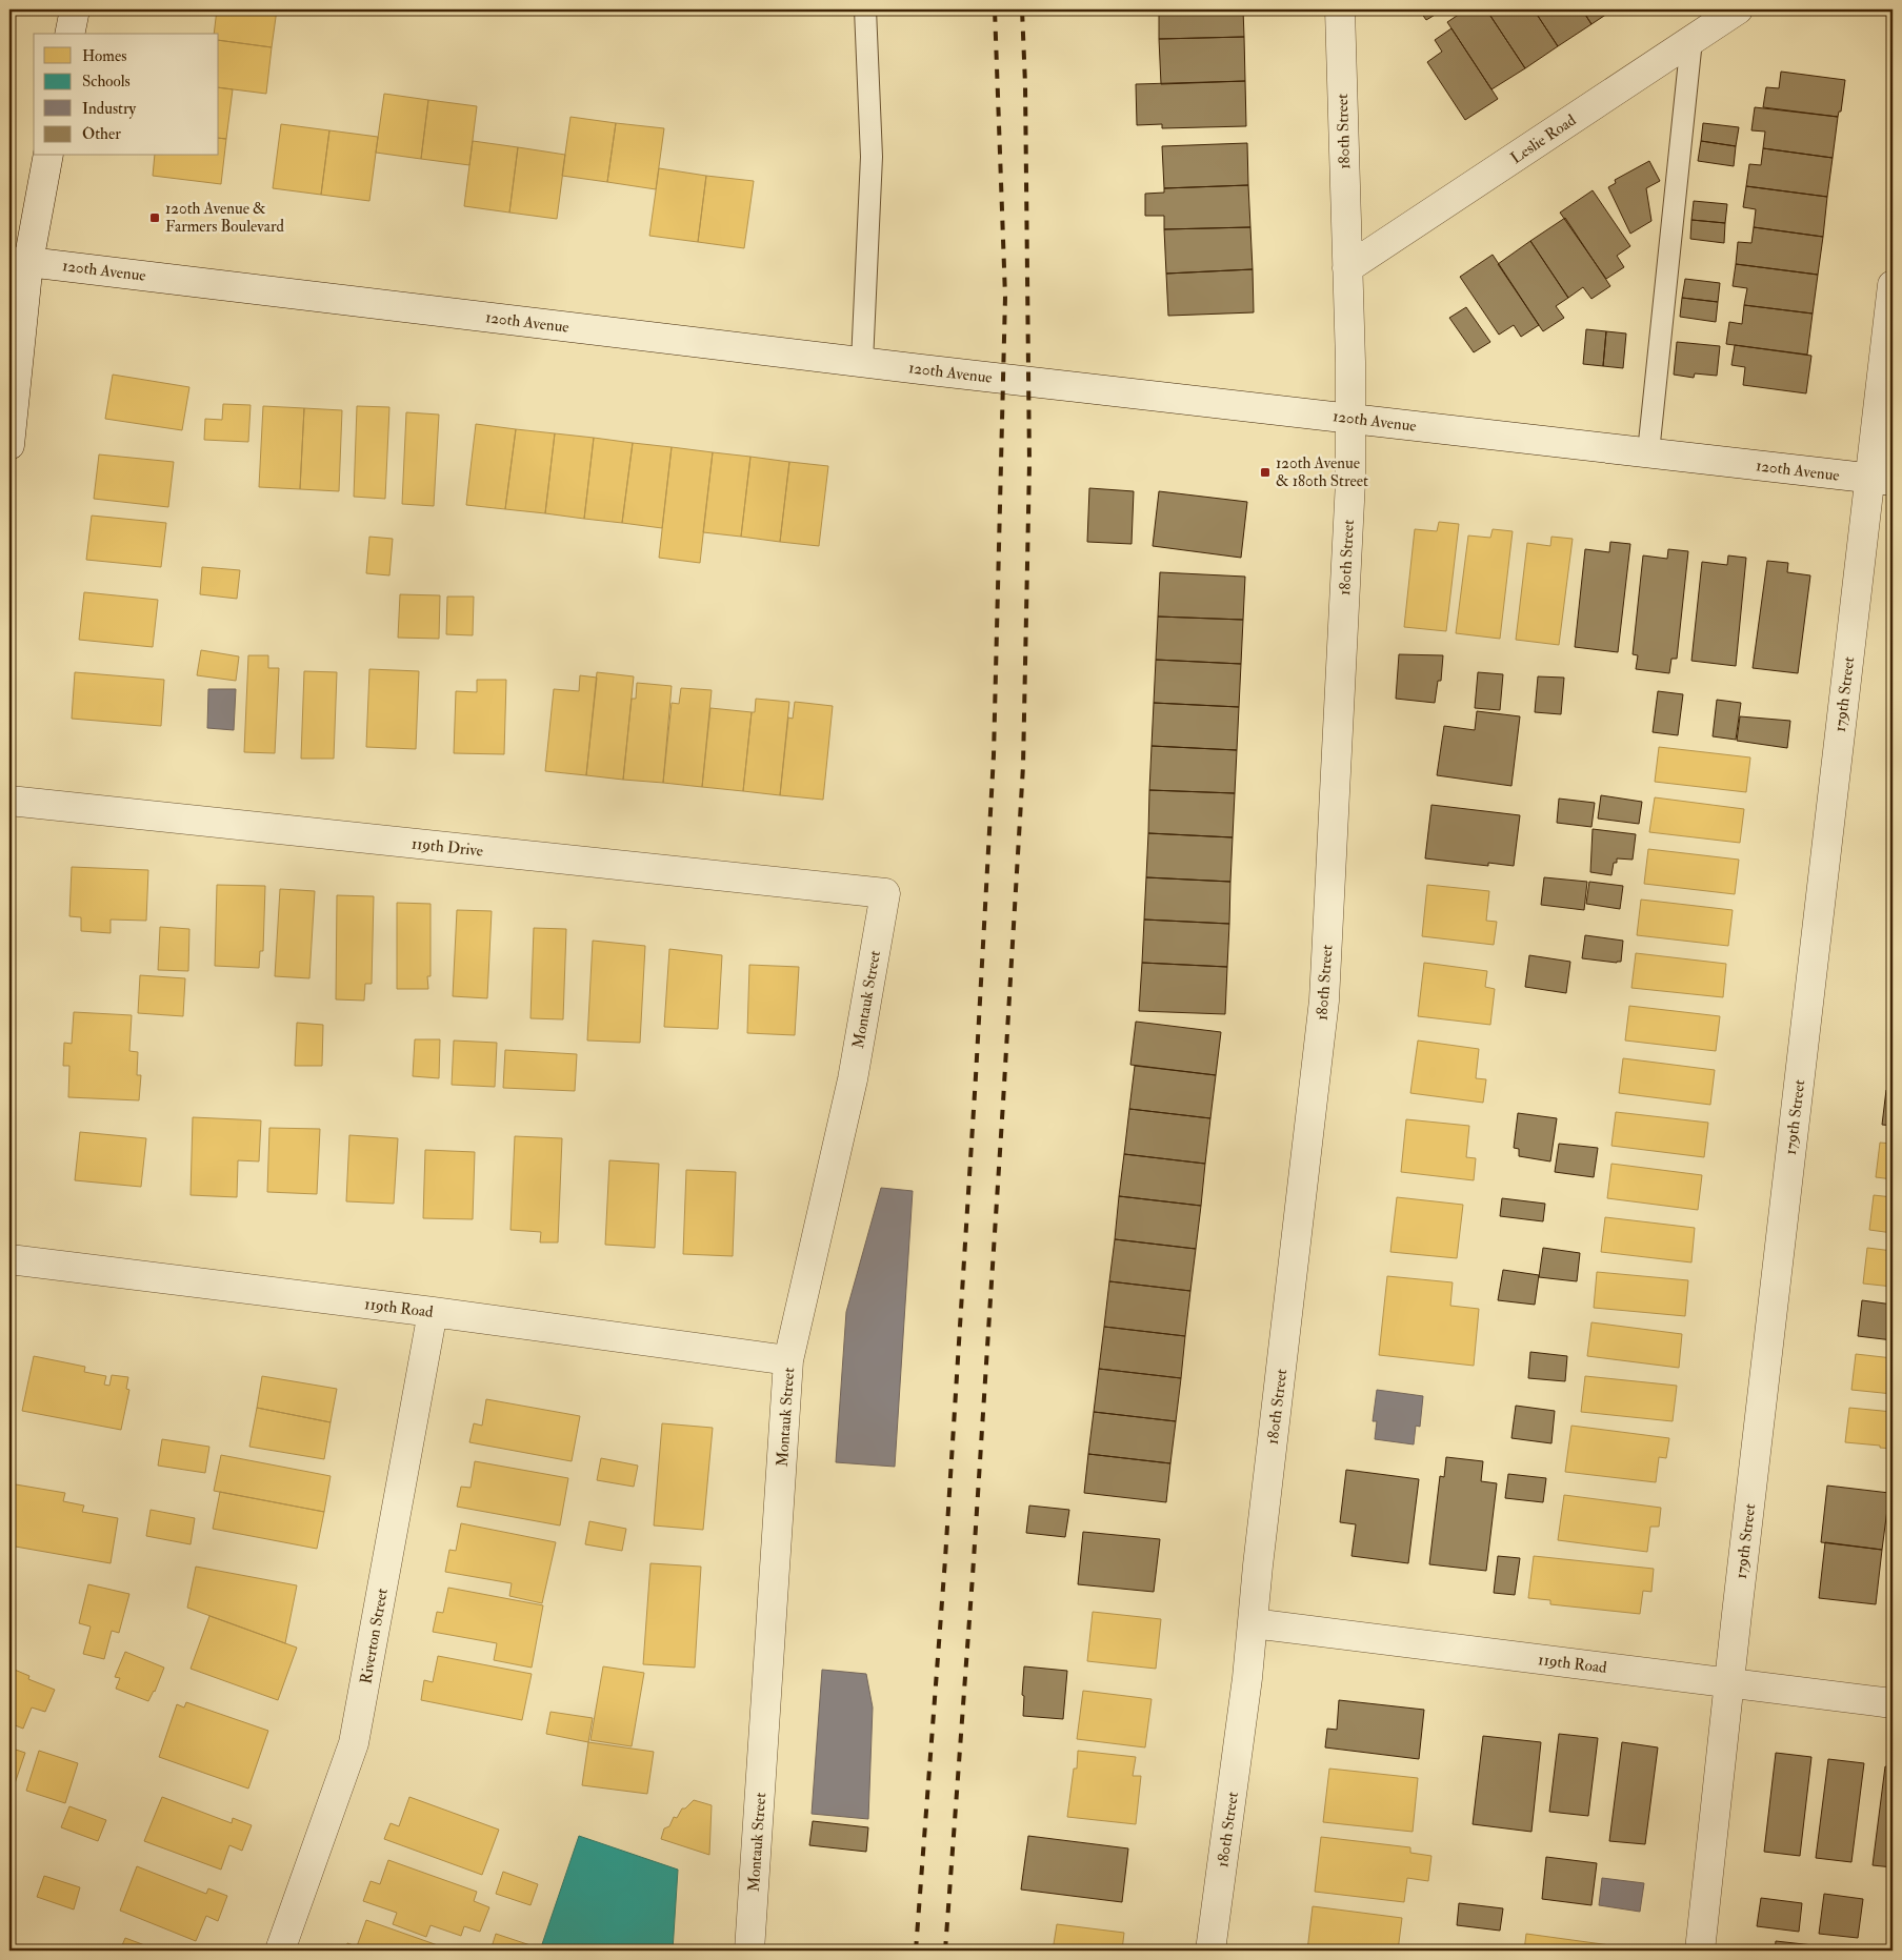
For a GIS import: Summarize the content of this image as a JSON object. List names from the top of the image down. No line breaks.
{"streets":{"street":["180th Street","Leslie Road","120th Avenue","179th Street","119th Drive","Montauk Street","119th Road","Riverton Street"]},"crossings":[["180th Street","Leslie Road"],["180th Street","120th Avenue"],["180th Street","119th Road"],["120th Avenue","179th Street"],["179th Street","119th Road"],["119th Drive","Montauk Street"],["Montauk Street","119th Road"],["119th Road","Riverton Street"]],"places":{"transit":["120th Avenue & Farmers Boulevard","120th Avenue & 180th Street"]},"legend":["Homes","Schools","Industry","Other"]}
